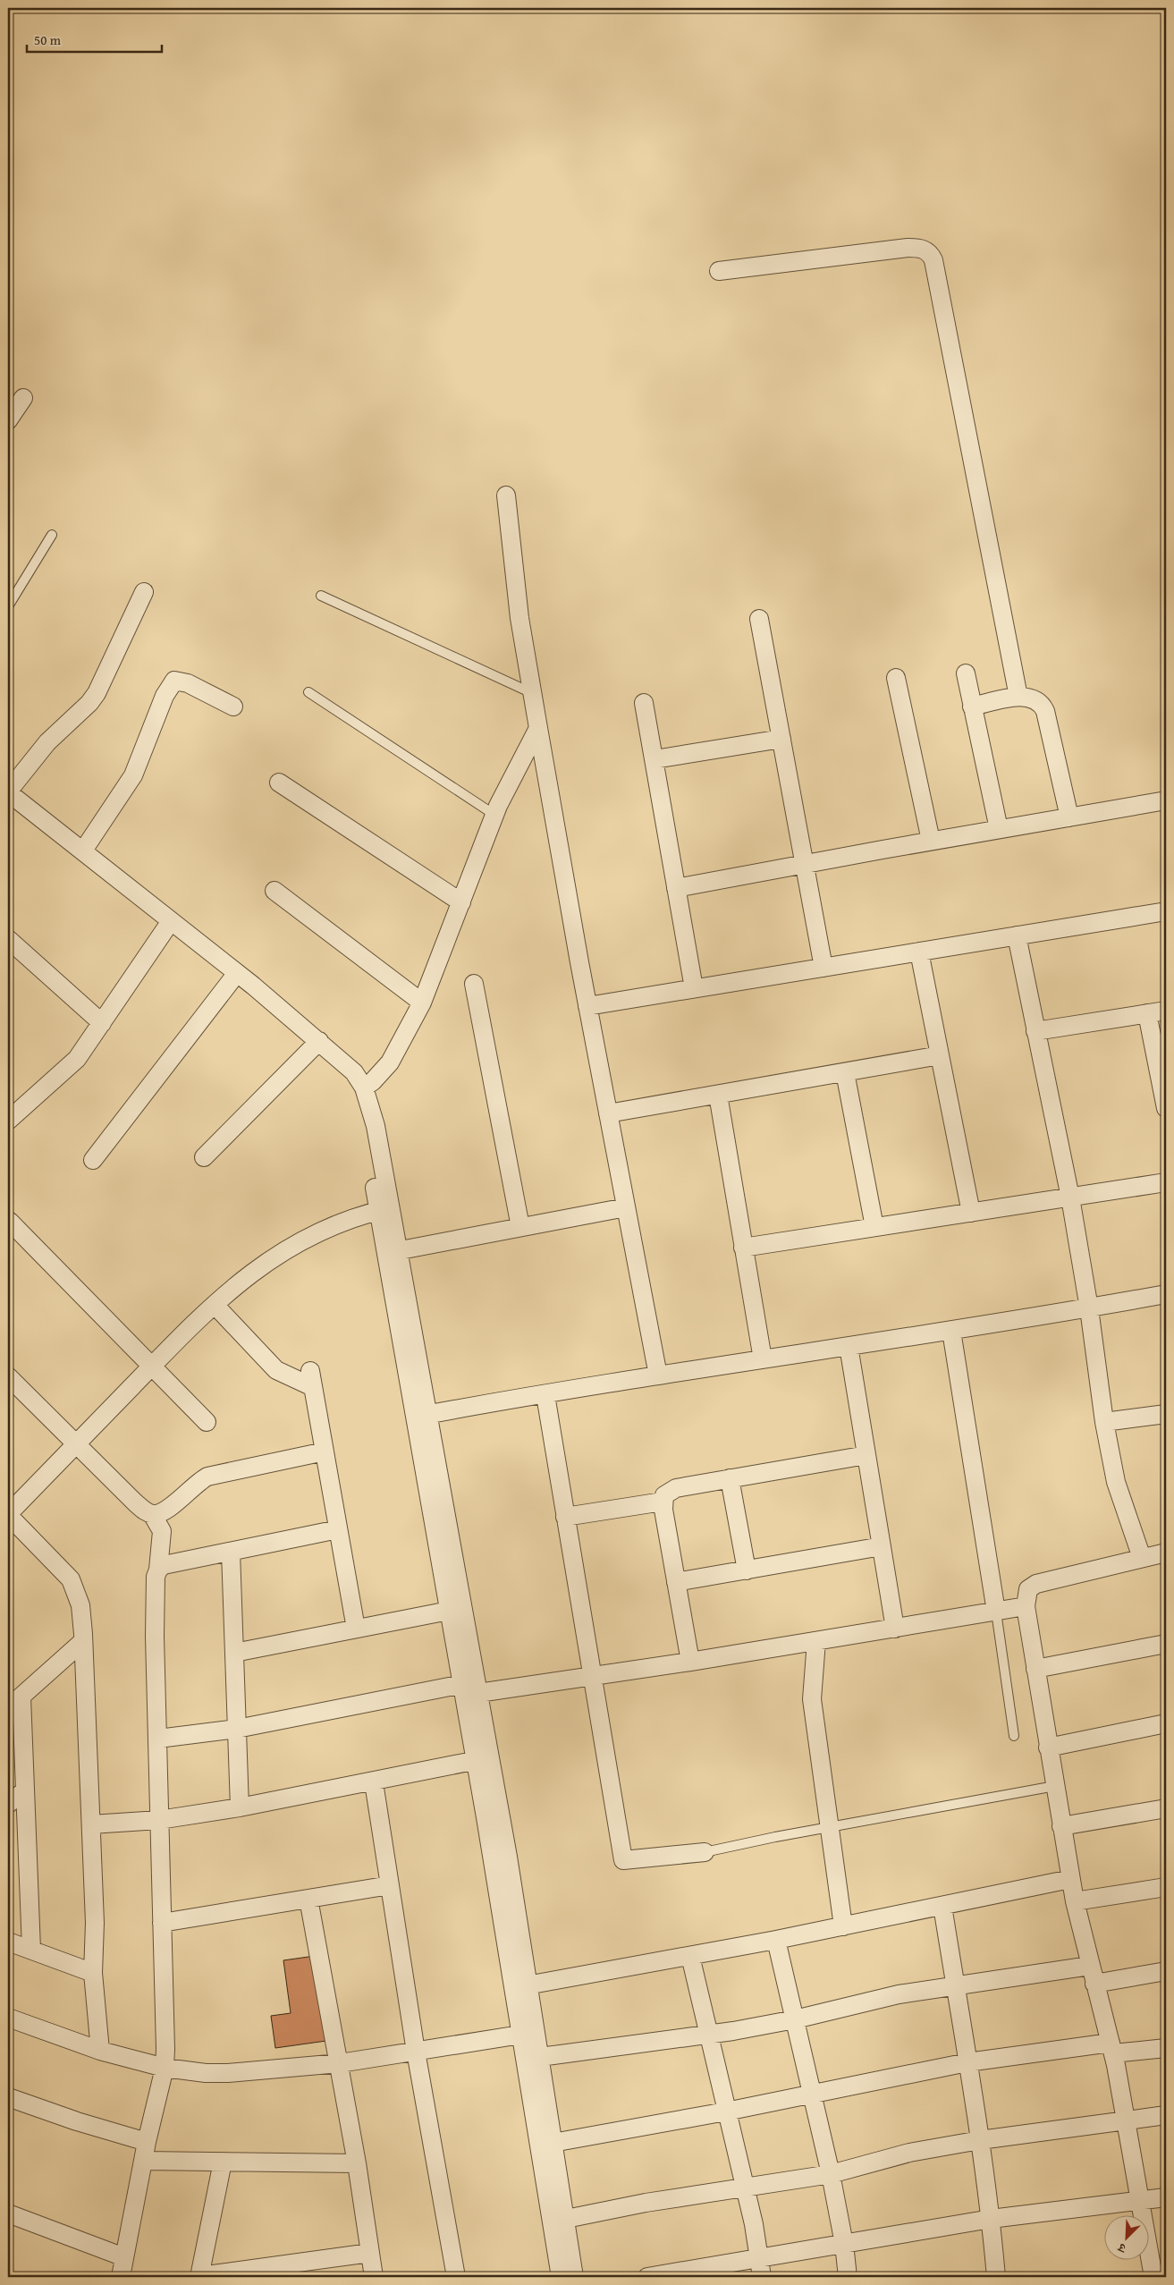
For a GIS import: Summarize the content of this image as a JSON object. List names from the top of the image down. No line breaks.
{"scale_bar":"50 m","north":"bottom left"}
